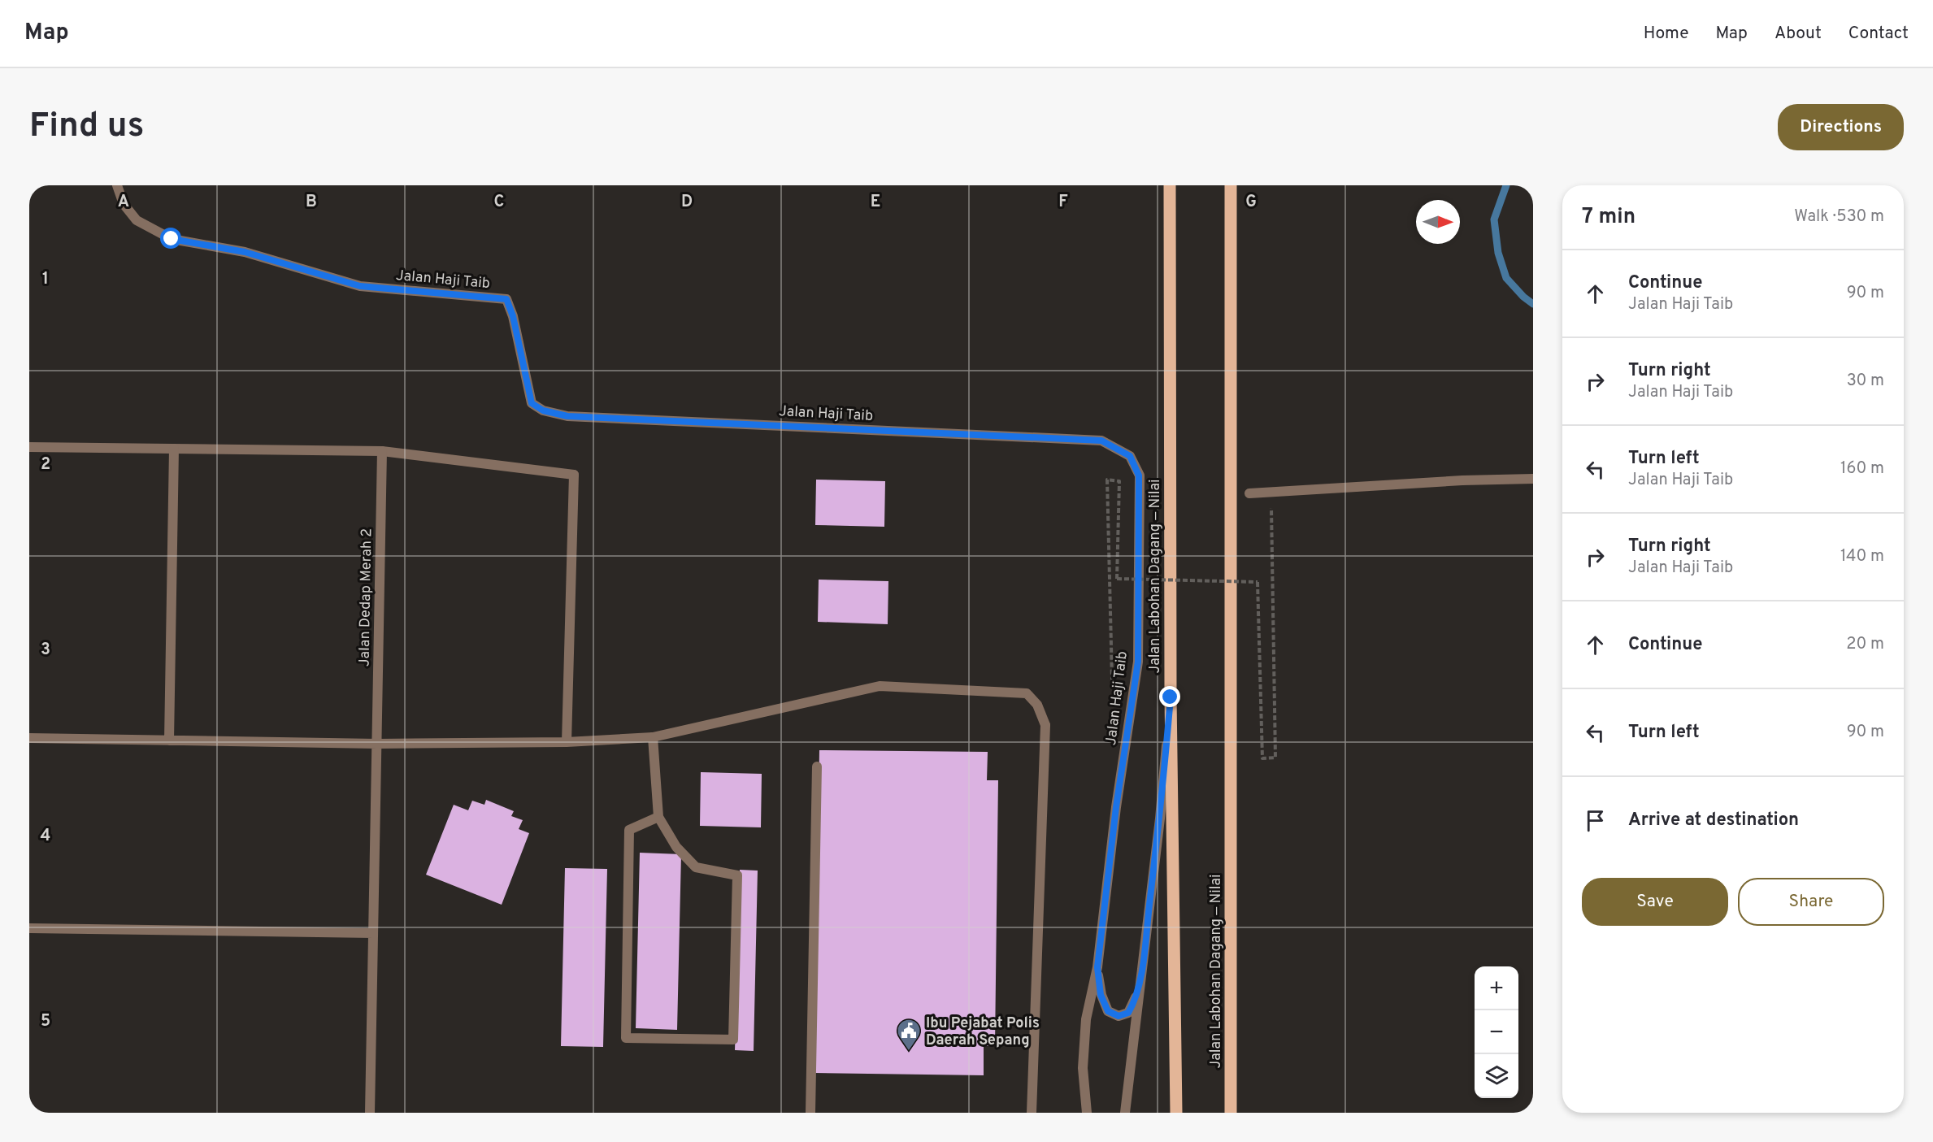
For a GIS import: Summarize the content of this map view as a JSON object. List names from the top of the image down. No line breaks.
{"streets":{"main road":["Jalan Labohan Dagang ‒ Nilai"],"street":["Jalan Haji Taib","Jalan Dedap Merah 2"]},"places":{"public building":["Ibu Pejabat Polis Daerah Sepang"]},"north":"right","page":{"header":"Map","nav":["Home","Map","About","Contact"],"buttons":["Directions",["Save","Share"]],"title":"Find us","heading":["7 min","Walk · 530 m"],"list":[["Continue","Jalan Haji Taib","90 m"],["Turn right","Jalan Haji Taib","30 m"],["Turn left","Jalan Haji Taib","160 m"],["Turn right","Jalan Haji Taib","140 m"],["Continue","20 m"],["Turn left","90 m"],"Arrive at destination"],"map_buttons":["+","−"]},"grid":{"columns":["A","B","C","D","E","F","G"],"rows":["1","2","3","4","5"]}}
